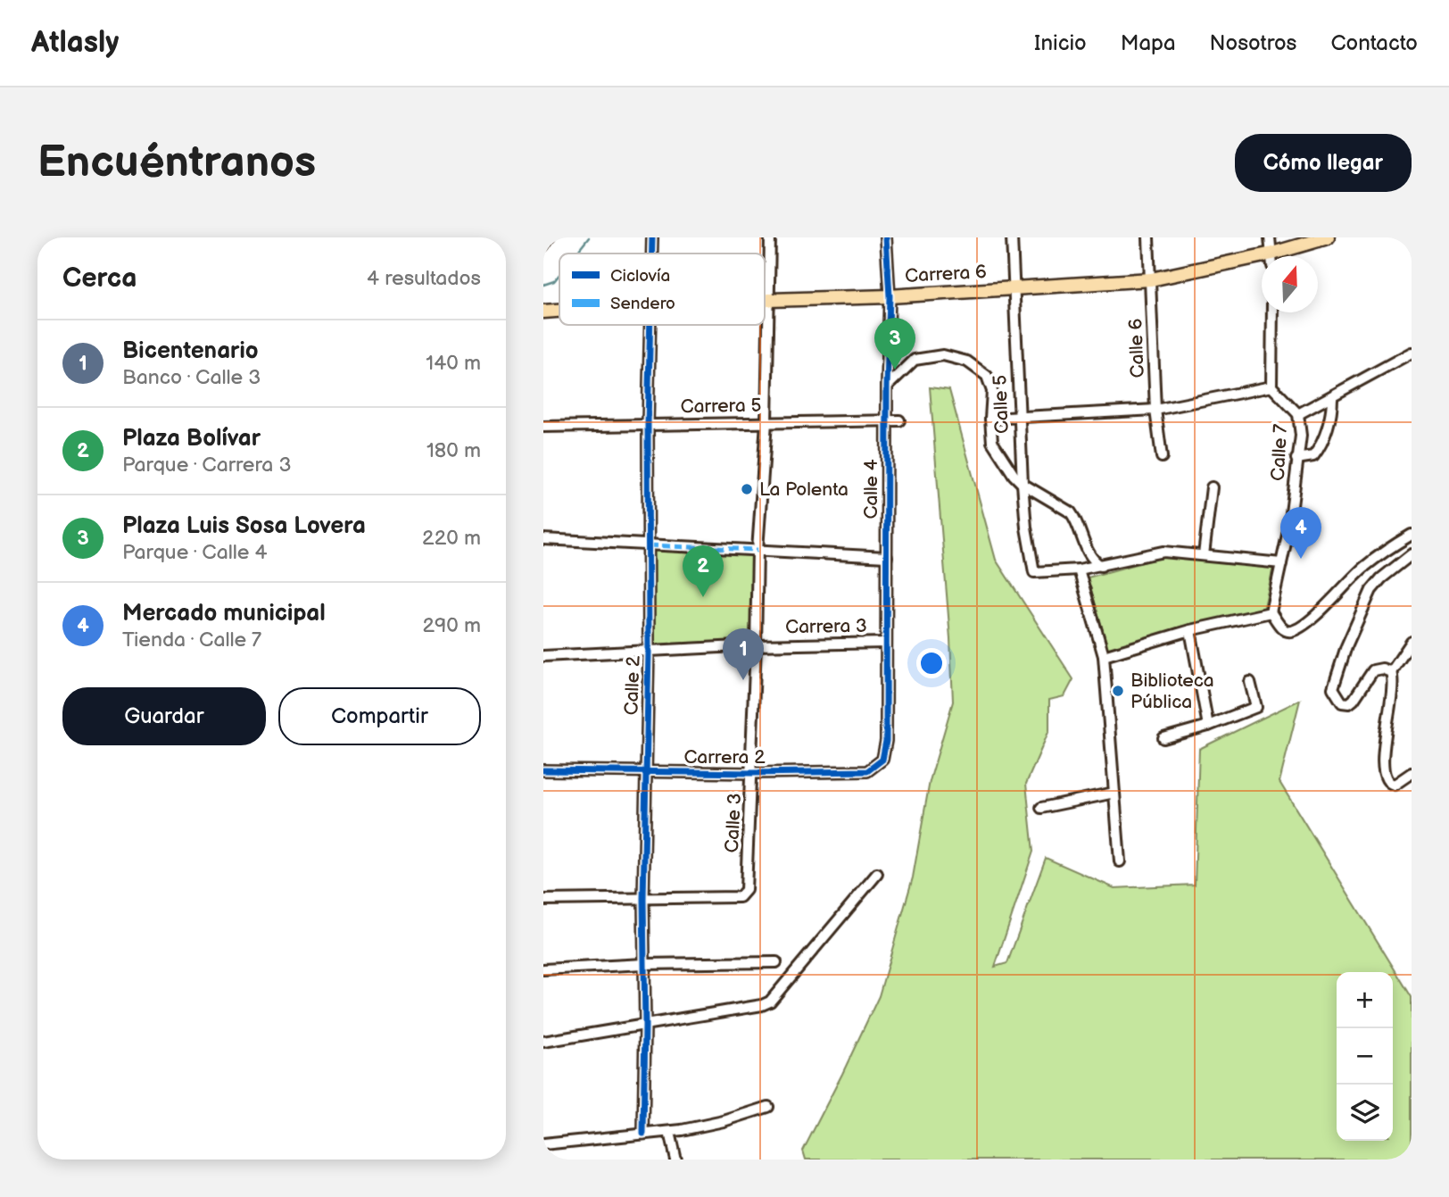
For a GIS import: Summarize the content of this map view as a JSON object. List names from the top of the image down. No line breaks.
{"streets":{"main road":["Carrera 6"],"street":["Calle 6","Calle 5","Carrera 5","Calle 7","Calle 4","Carrera 3","Calle 2","Carrera 2","Calle 3"]},"crossings":[["Carrera 6","Calle 6"],["Carrera 6","Calle 5"],["Carrera 6","Calle 4"],["Carrera 6","Calle 3"],["Carrera 5","Calle 4"],["Carrera 5","Calle 2"],["Carrera 5","Calle 3"],["Calle 4","Carrera 3"],["Calle 4","Carrera 2"],["Carrera 3","Calle 2"],["Carrera 3","Calle 3"],["Calle 2","Carrera 2"],["Calle 2","Calle 3"],["Carrera 2","Calle 3"]],"places":["La Polenta","Biblioteca Pública"],"legend":["Ciclovía","Sendero"],"north":"top","page":{"header":"Atlasly","nav":["Inicio","Mapa","Nosotros","Contacto"],"buttons":["Cómo llegar",["Guardar","Compartir"]],"title":"Encuéntranos","heading":["Cerca","4 resultados"],"pins":["3","4","2","1"],"list":[{"mark":"1","name":"Bicentenario","note":"Banco · Calle 3","value":"140 m"},{"mark":"2","name":"Plaza Bolívar","note":"Parque · Carrera 3","value":"180 m"},{"mark":"3","name":"Plaza Luis Sosa Lovera","note":"Parque · Calle 4","value":"220 m"},{"mark":"4","name":"Mercado municipal","note":"Tienda · Calle 7","value":"290 m"}],"map_buttons":["+","−"]}}
